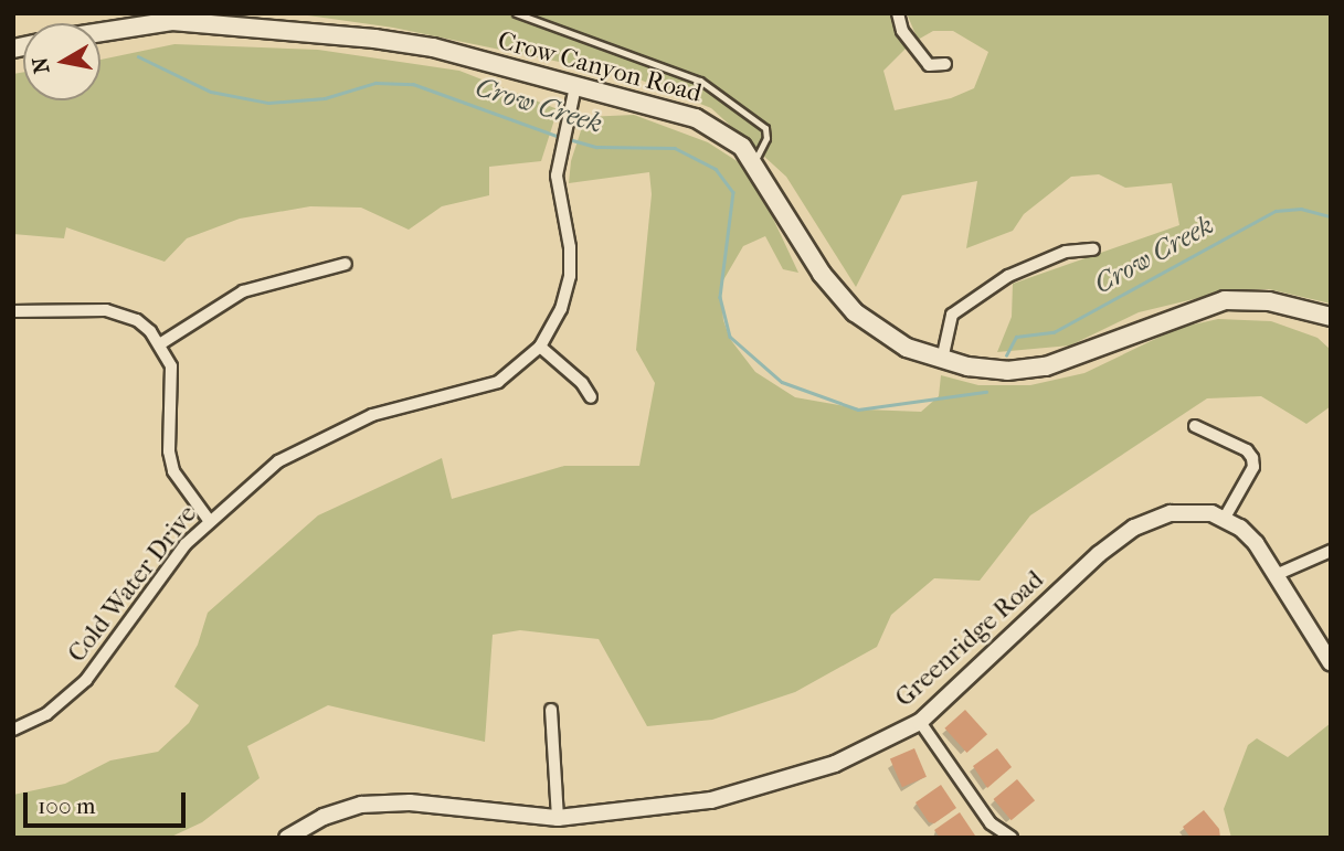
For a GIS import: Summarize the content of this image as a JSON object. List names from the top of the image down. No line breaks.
{"streets":{"main road":["Crow Canyon Road"],"street":["Cold Water Drive","Greenridge Road"]},"crossings":[["Crow Canyon Road","Cold Water Drive"]],"water":["Crow Creek"],"scale_bar":"100 m","north":"left"}
